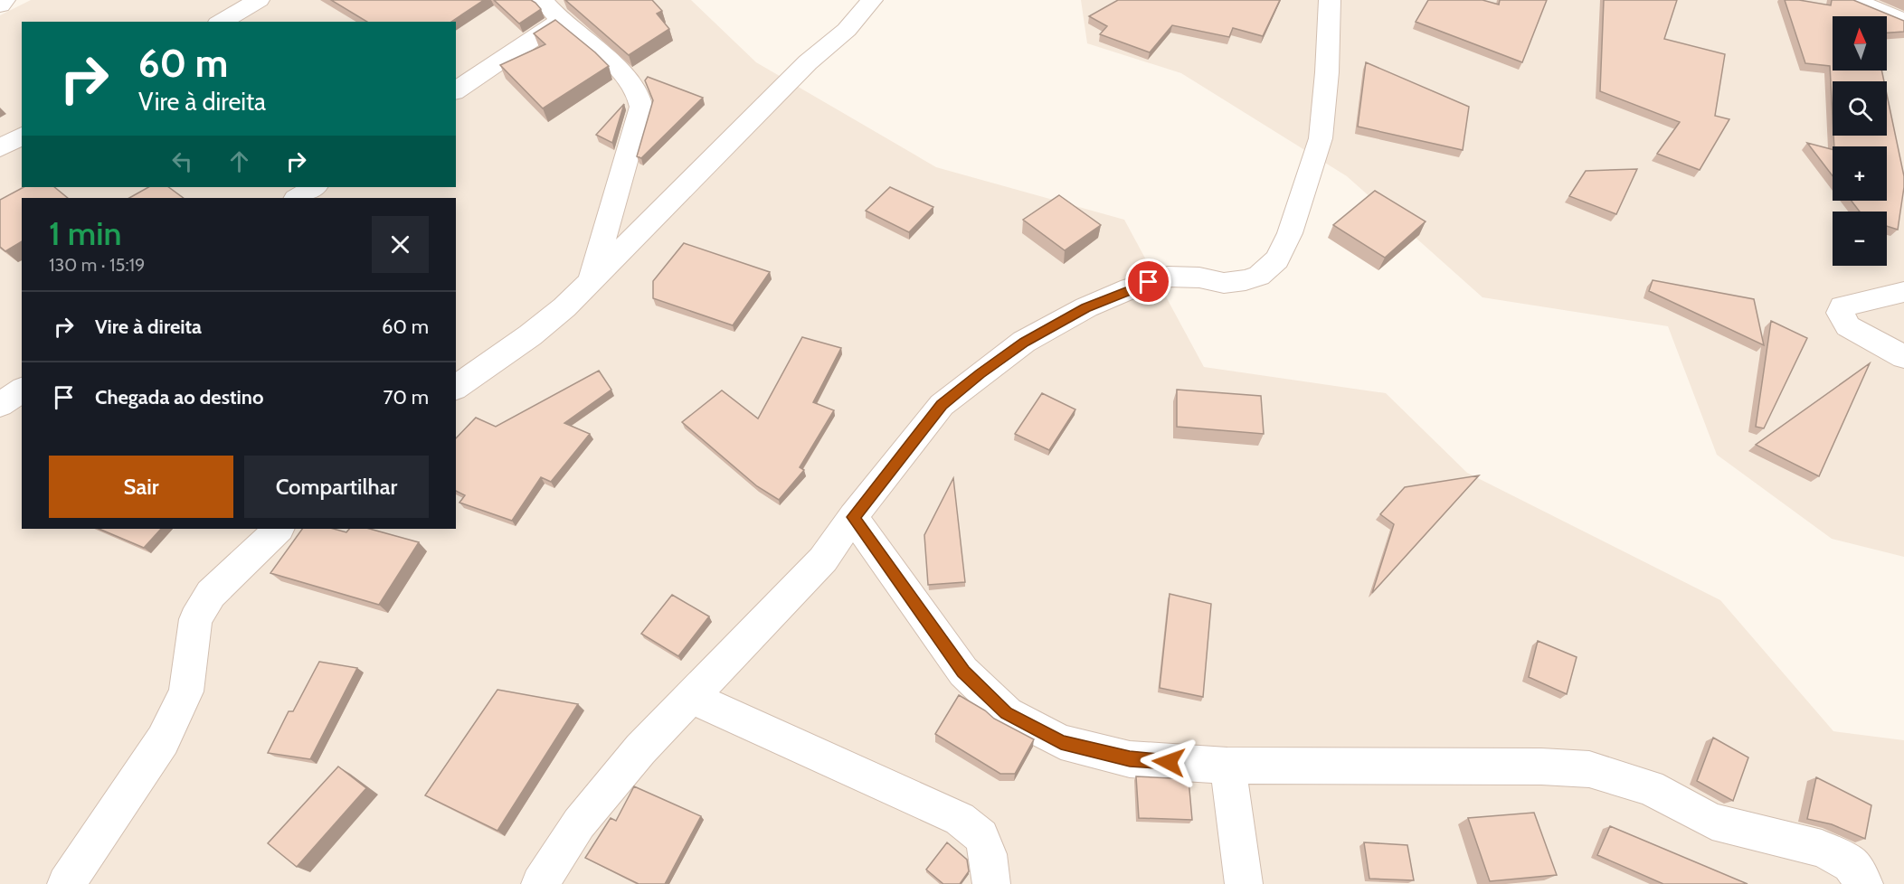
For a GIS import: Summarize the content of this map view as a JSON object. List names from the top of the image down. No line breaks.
{"north":"top","page":{"map_buttons":["+","−"],"turn":["60 m","Vire à direita"],"heading":["1 min","130 m · 15:19"],"list":[{"name":"Vire à direita","value":"60 m"},{"name":"Chegada ao destino","value":"70 m"}],"buttons":["Sair","Compartilhar"]}}
